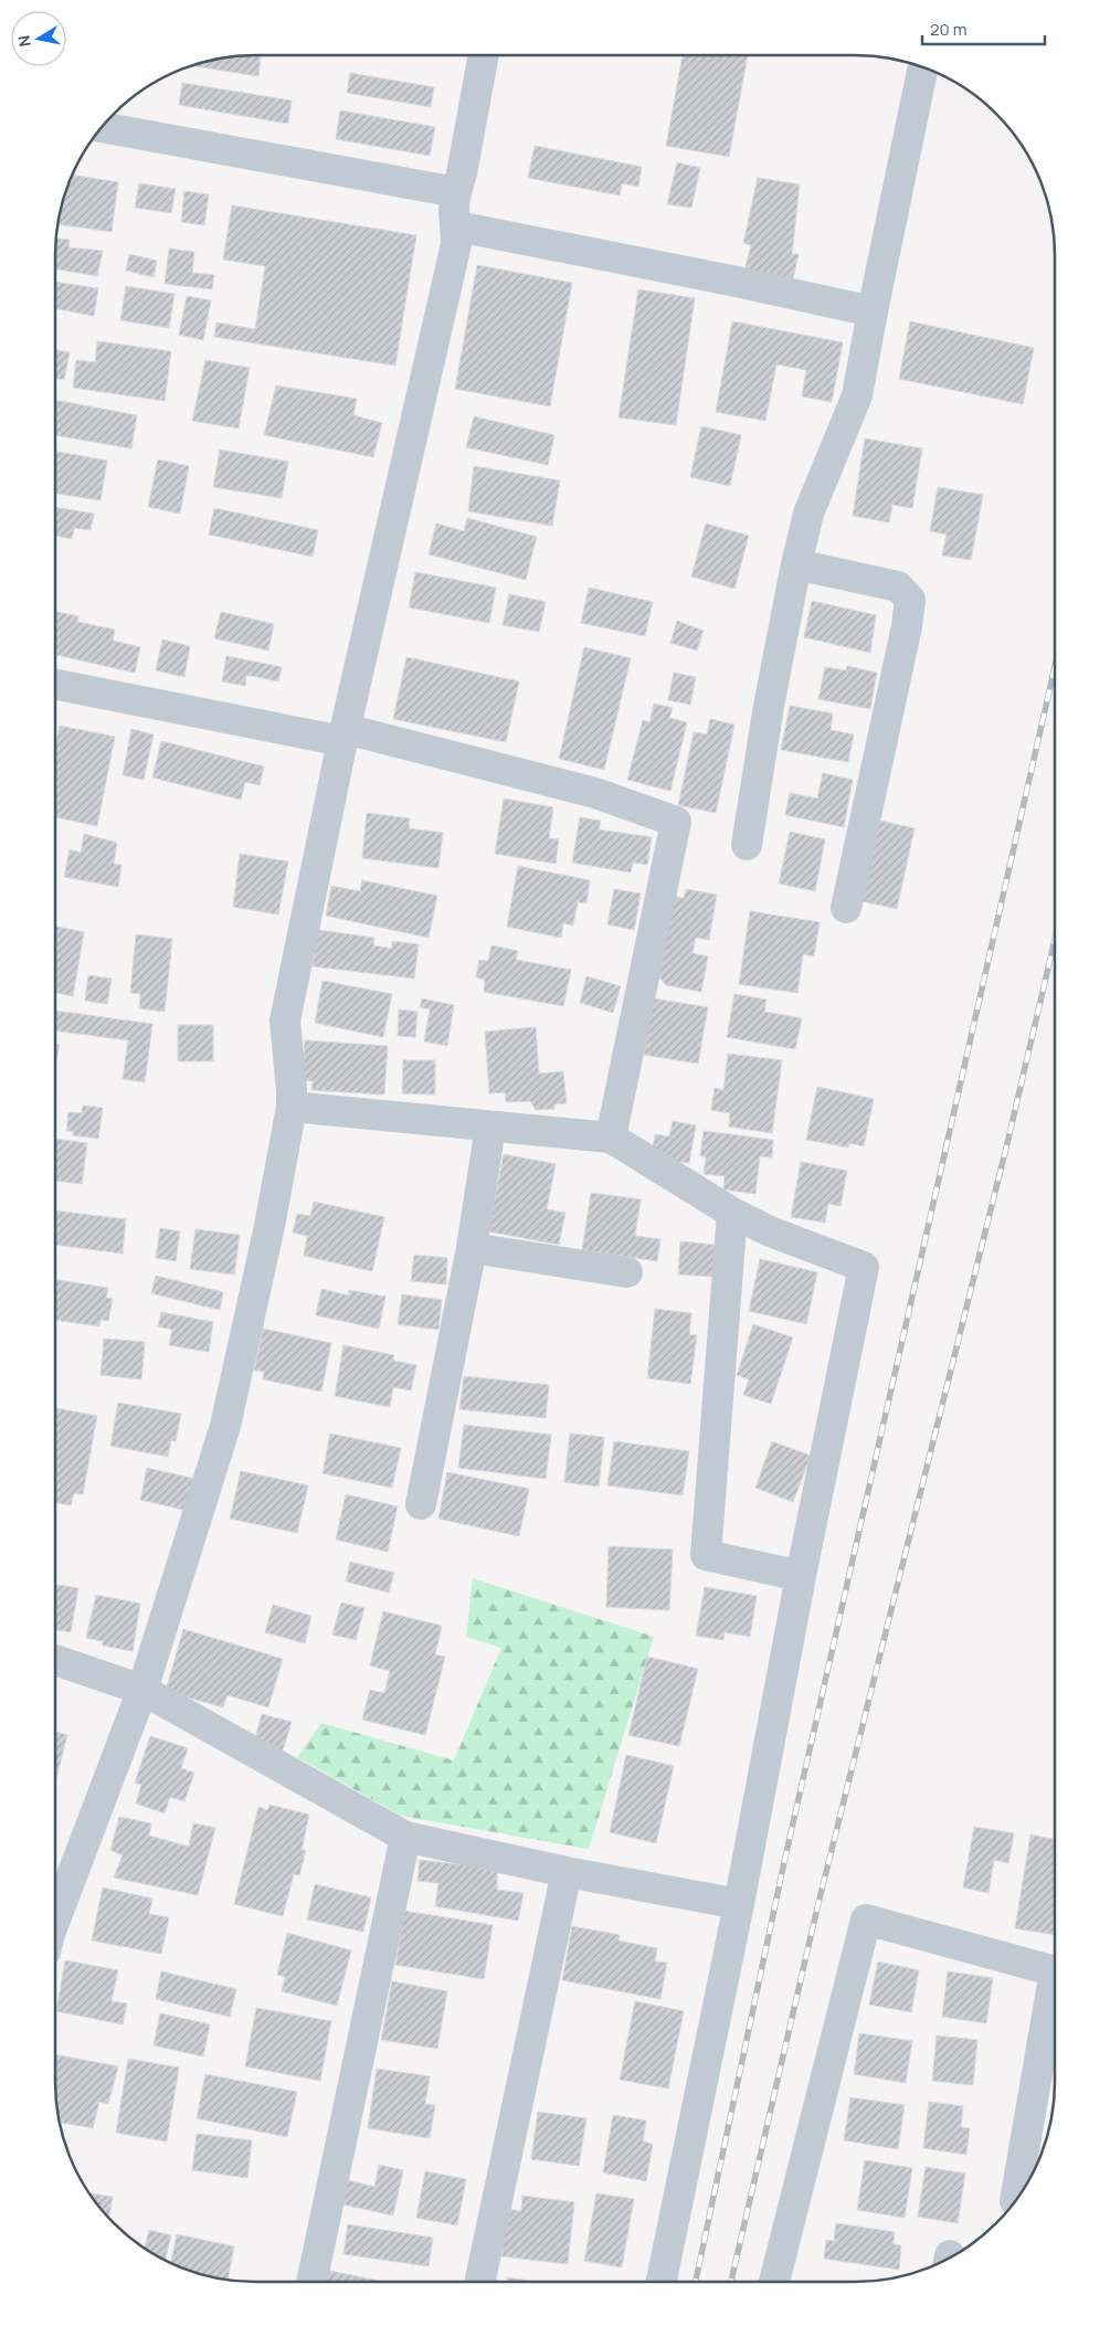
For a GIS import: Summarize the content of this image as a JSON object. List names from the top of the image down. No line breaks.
{"scale_bar":"20 m","north":"left"}
